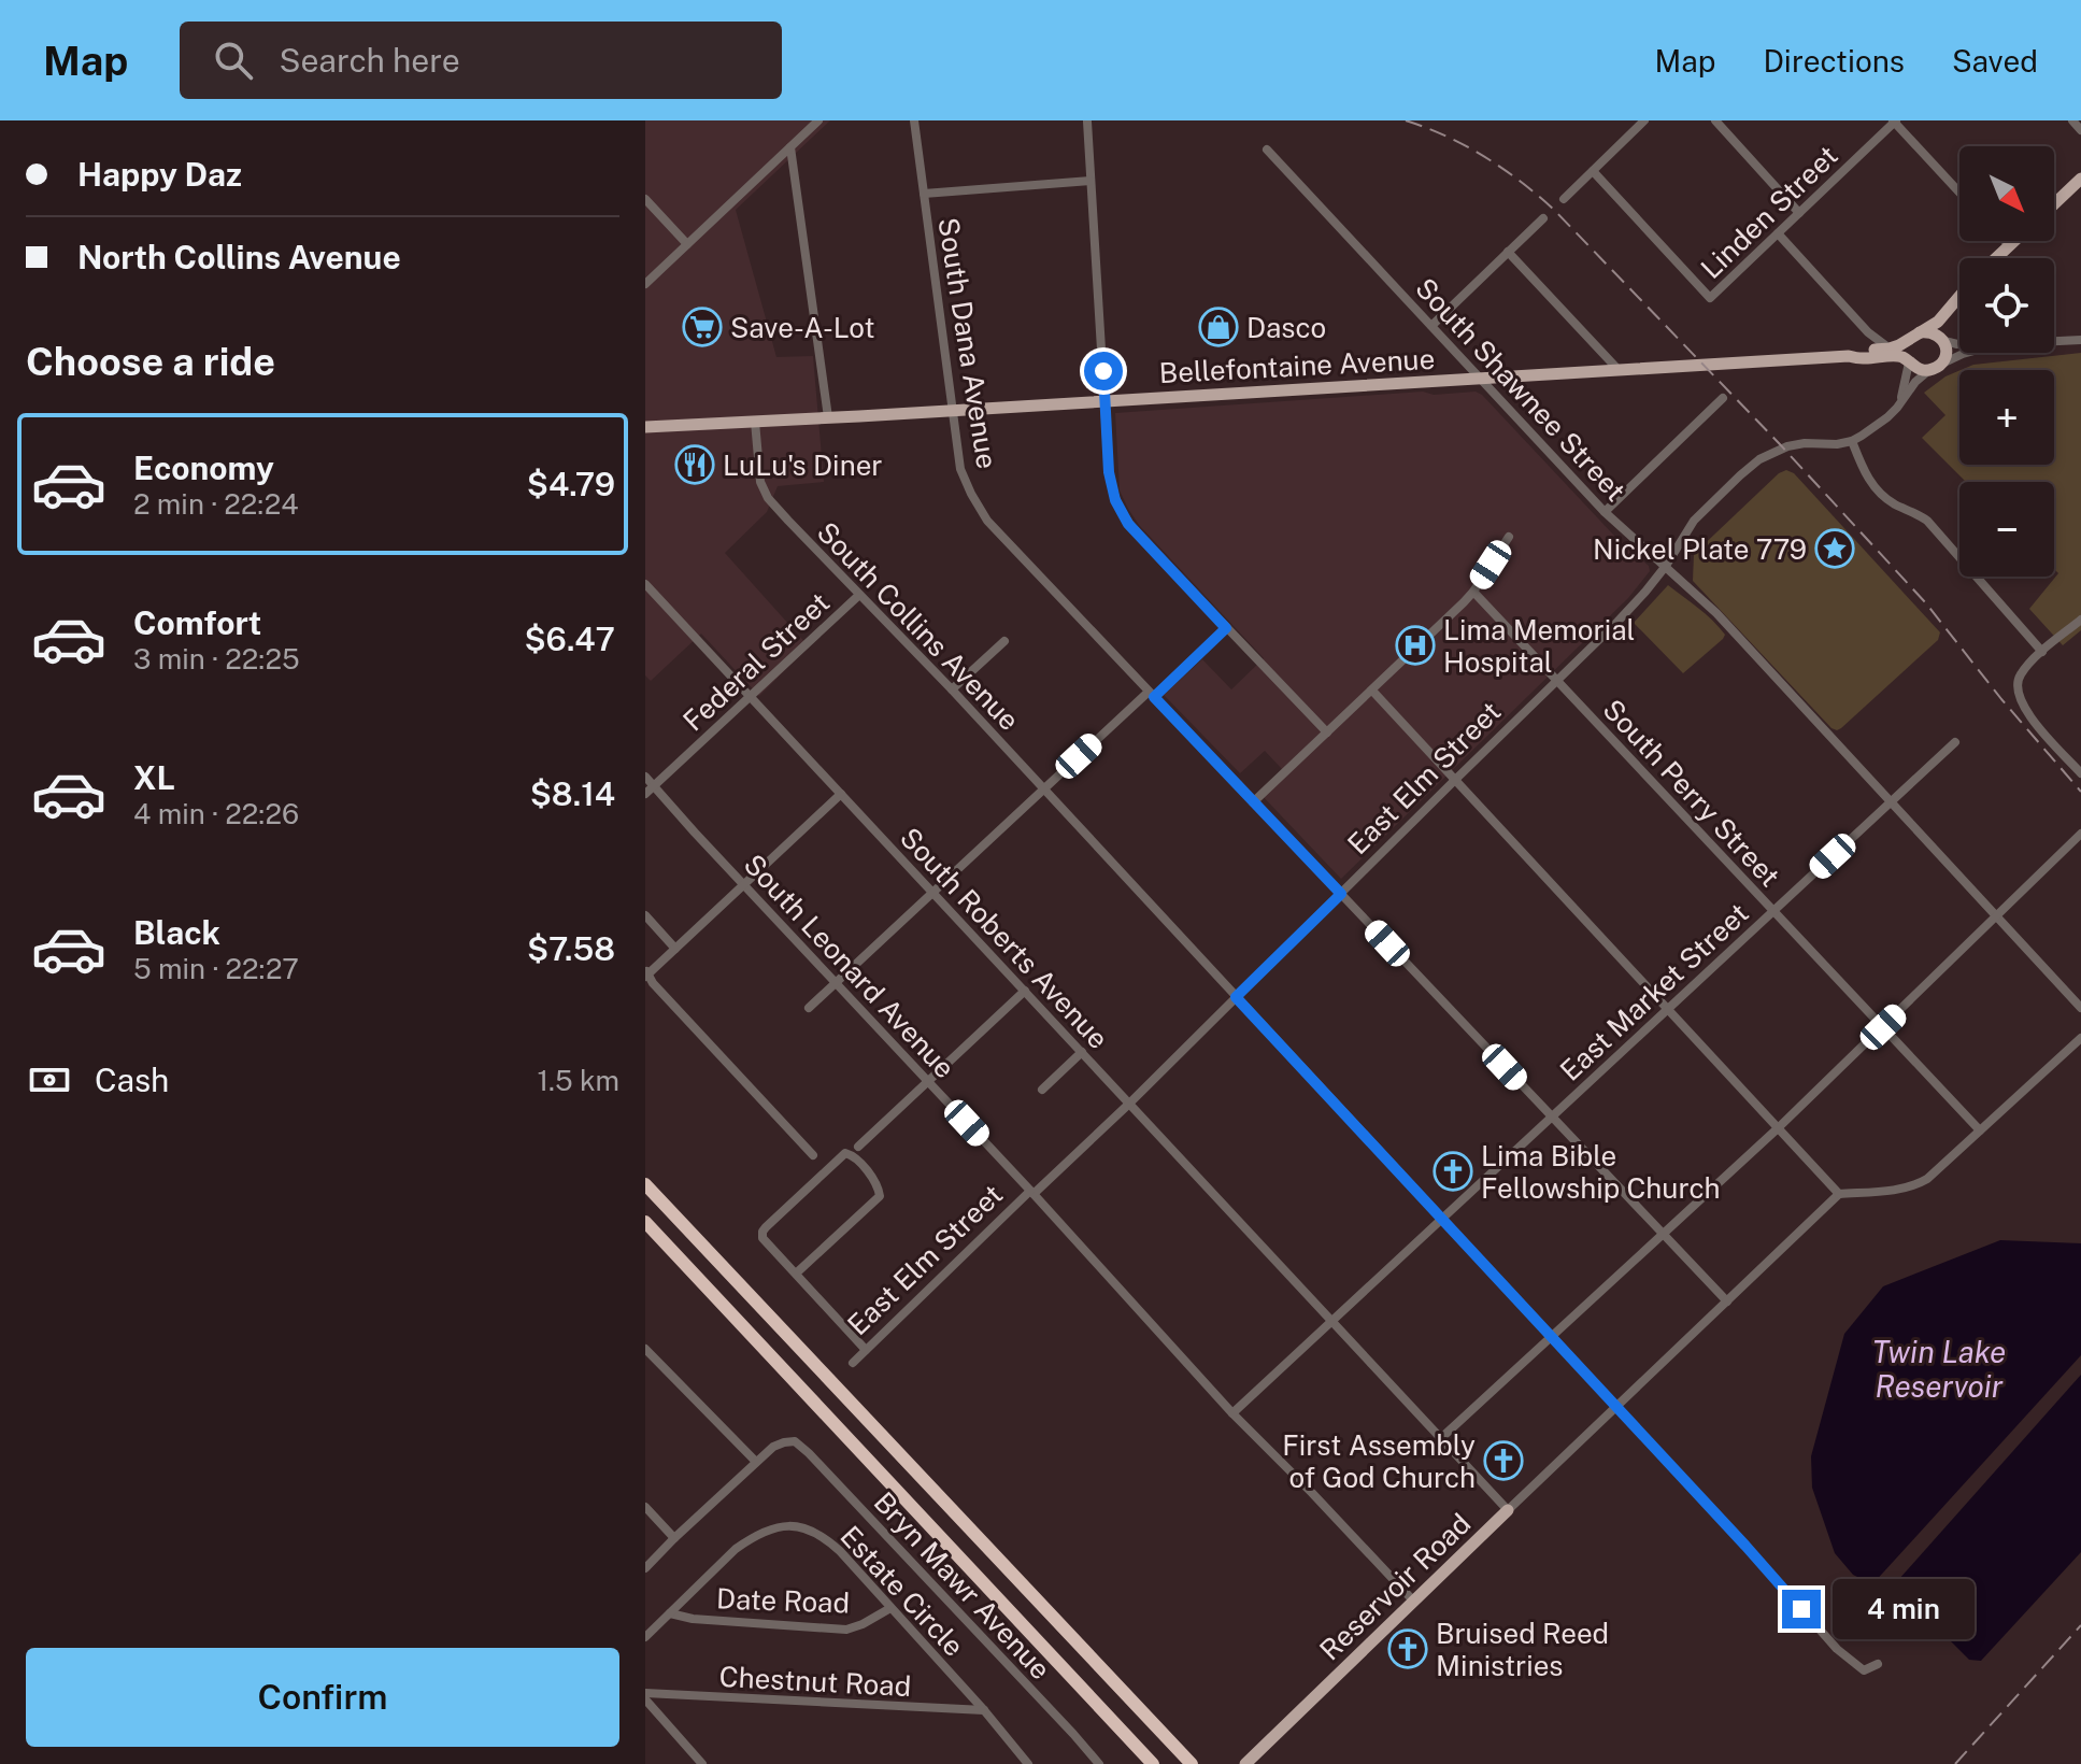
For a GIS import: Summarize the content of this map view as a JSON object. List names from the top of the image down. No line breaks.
{"streets":{"main road":["Bellefontaine Avenue","Reservoir Road"],"street":["Linden Street","South Dana Avenue","South Shawnee Street","South Collins Avenue","Federal Street","East Elm Street","South Perry Street","South Roberts Avenue","South Leonard Avenue","East Market Street","Bryn Mawr Avenue","Estate Circle","Date Road","Chestnut Road"]},"crossings":[["South Dana Avenue","Bellefontaine Avenue"],["South Dana Avenue","East Elm Street"],["South Dana Avenue","East Market Street"],["South Dana Avenue","Reservoir Road"],["Bellefontaine Avenue","South Shawnee Street"],["Bellefontaine Avenue","South Collins Avenue"],["South Shawnee Street","East Elm Street"],["South Shawnee Street","East Market Street"],["South Collins Avenue","Federal Street"],["South Collins Avenue","East Elm Street"],["South Collins Avenue","East Market Street"],["South Collins Avenue","Reservoir Road"],["Federal Street","South Roberts Avenue"],["Federal Street","South Leonard Avenue"],["East Elm Street","South Perry Street"],["East Elm Street","South Roberts Avenue"],["East Elm Street","South Leonard Avenue"],["South Perry Street","East Market Street"],["South Roberts Avenue","East Market Street"],["South Roberts Avenue","Reservoir Road"],["South Leonard Avenue","East Market Street"],["South Leonard Avenue","Reservoir Road"],["Estate Circle","Date Road"],["Estate Circle","Chestnut Road"]],"water":["Twin Lake Reservoir"],"places":{"supermarket":["Save-A-Lot"],"shop":["Dasco"],"restaurant":["LuLu's Diner"],"place":["Nickel Plate 779"],"hospital":["Lima Memorial Hospital"],"church":["Lima Bible Fellowship Church","First Assembly of God Church","Bruised Reed Ministries"]},"north":"bottom right","page":{"header":"Map","search":"Search here","nav":["Map","Directions","Saved"],"banner":["Happy Daz","North Collins Avenue"],"map_buttons":["+","−"],"heading":"Choose a ride","list":[{"name":"Economy","note":"2 min · 22:24","value":"$4.79"},{"name":"Comfort","note":"3 min · 22:25","value":"$6.47"},{"name":"XL","note":"4 min · 22:26","value":"$8.14"},{"name":"Black","note":"5 min · 22:27","value":"$7.58"}],"pay":["Cash","1.5 km"],"bubble":"4 min","buttons":"Confirm"}}
